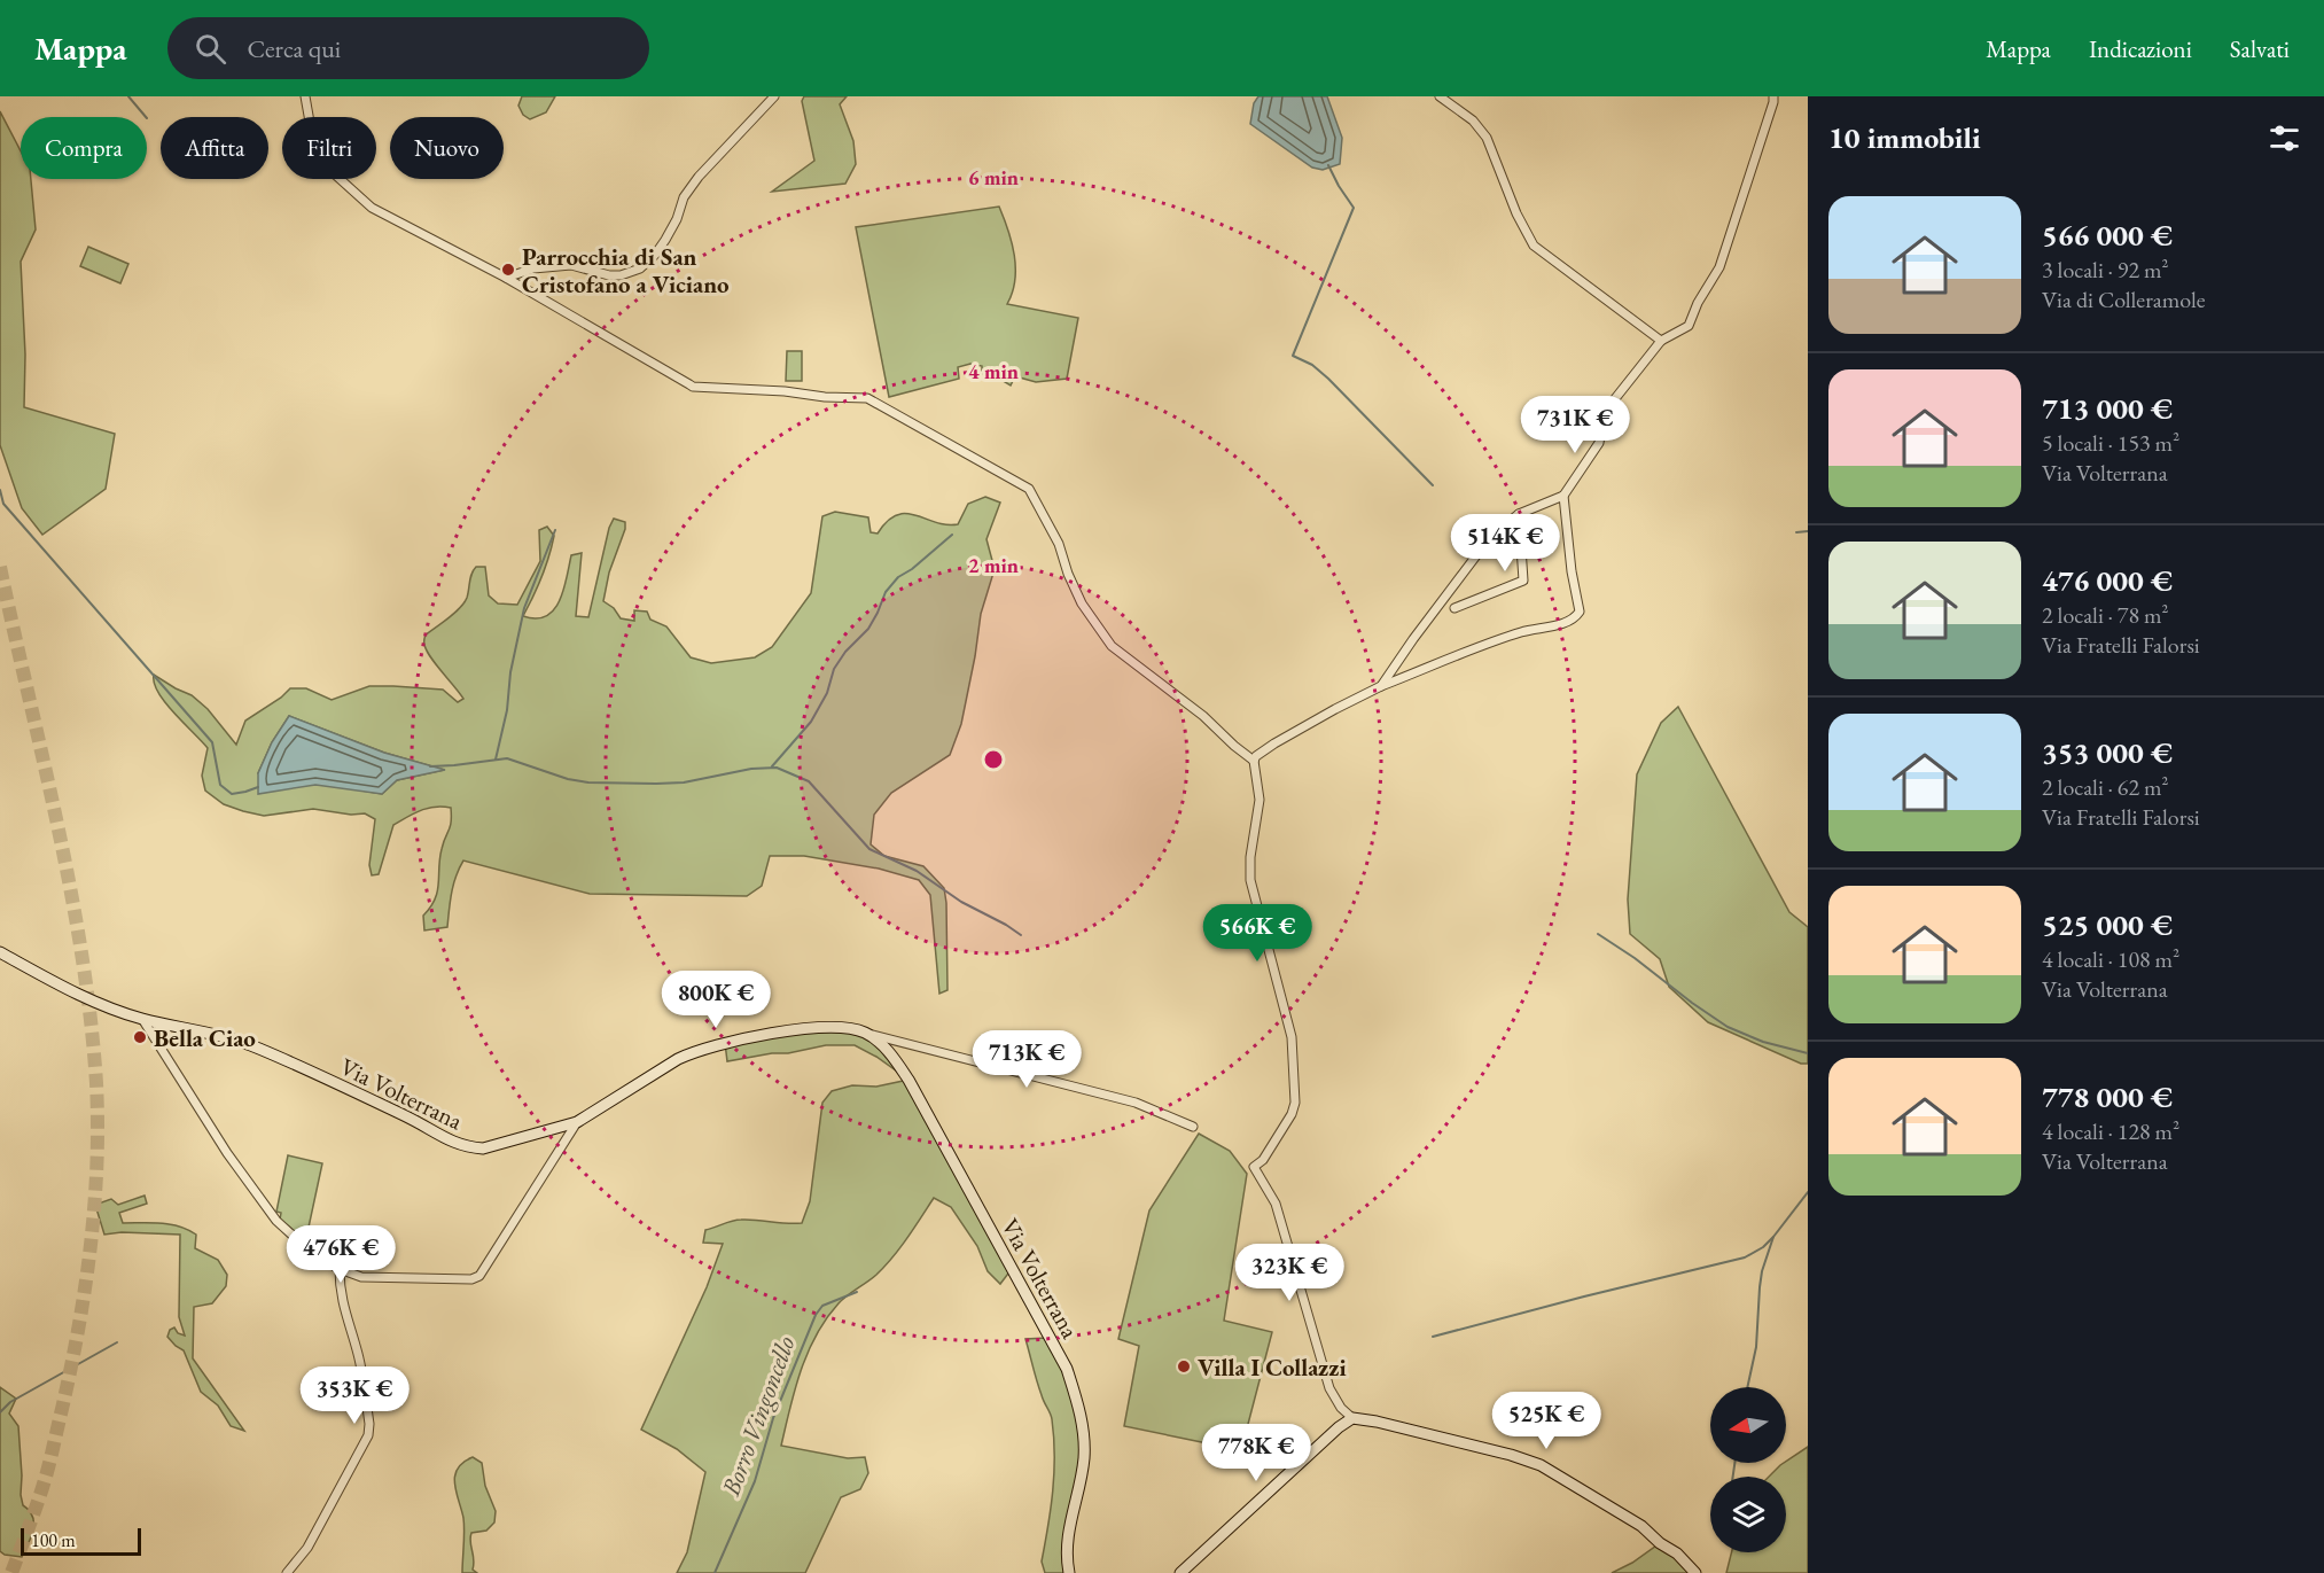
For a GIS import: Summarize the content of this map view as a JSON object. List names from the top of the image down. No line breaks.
{"streets":{"main road":["Via Volterrana"]},"water":["Borro Vingoncello"],"places":["Parrocchia di San Cristofano a Viciano","Bella Ciao","Villa I Collazzi"],"scale_bar":"100 m","north":"left","page":{"header":"Mappa","search":"Cerca qui","nav":["Mappa","Indicazioni","Salvati"],"heading":"10 immobili","chip":["Compra","Affitta","Filtri","Nuovo"],"list":[{"name":"566 000 €","note":"3 locali · 92 m² · Via di Colleramole"},{"name":"713 000 €","note":"5 locali · 153 m² · Via Volterrana"},{"name":"476 000 €","note":"2 locali · 78 m² · Via Fratelli Falorsi"},{"name":"353 000 €","note":"2 locali · 62 m² · Via Fratelli Falorsi"},{"name":"525 000 €","note":"4 locali · 108 m² · Via Volterrana"},{"name":"778 000 €","note":"4 locali · 128 m² · Via Volterrana"}],"price":["731K €","514K €","566K €","800K €","713K €","476K €","323K €","353K €","525K €","778K €"],"scale":"100 m"},"rings":["6 min","4 min","2 min"]}
